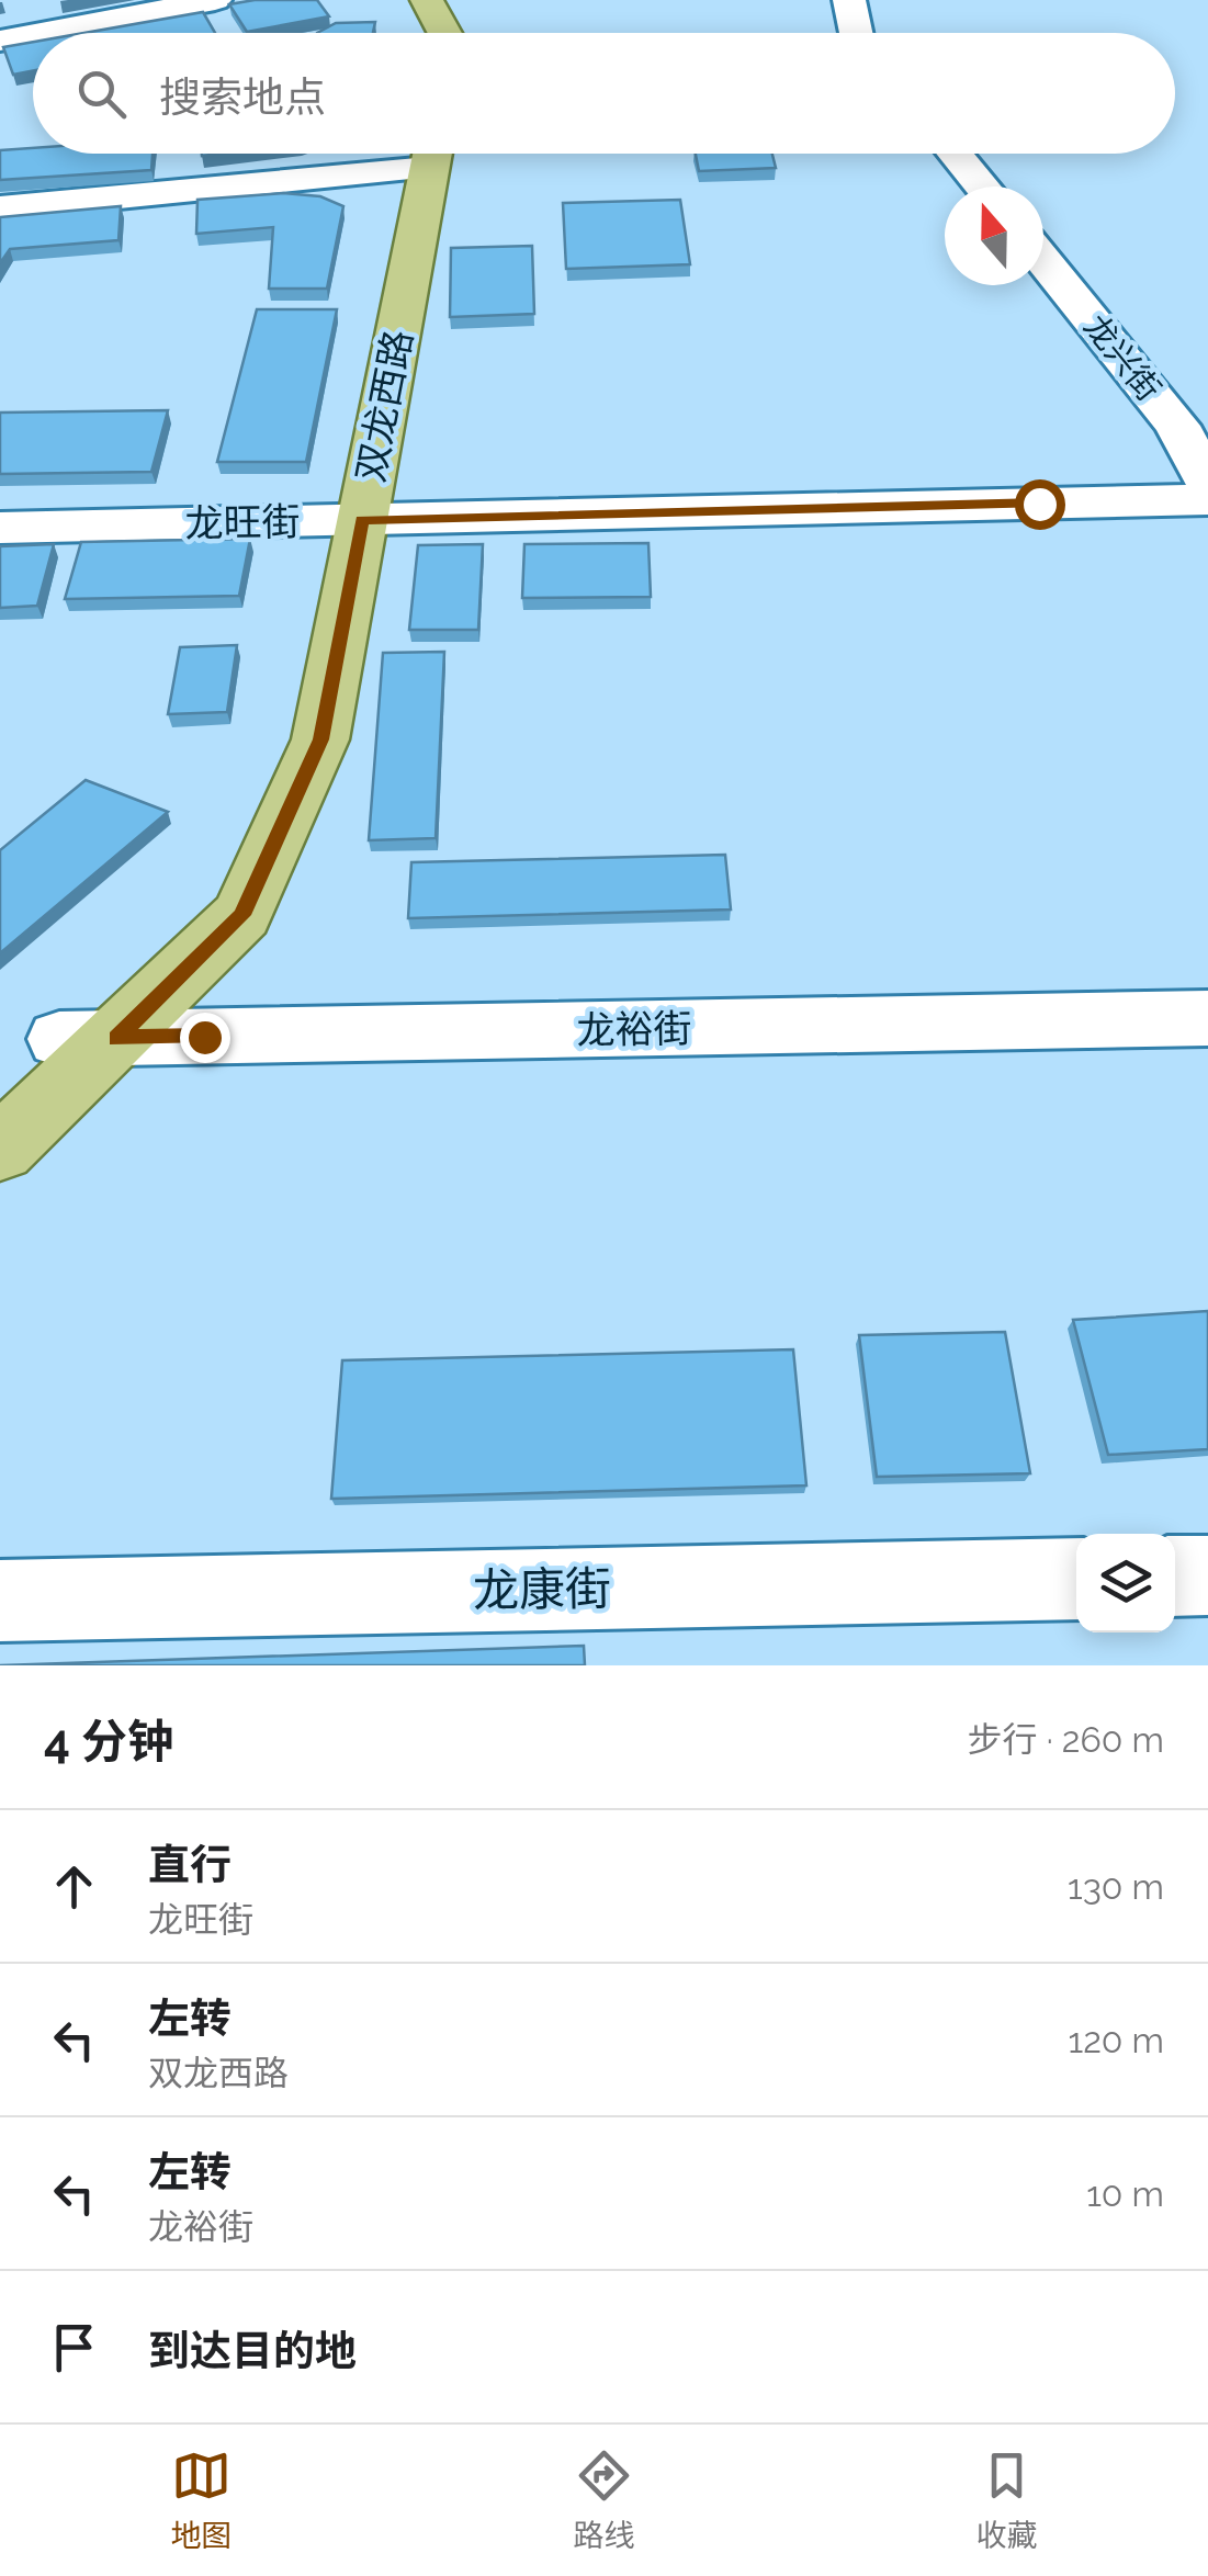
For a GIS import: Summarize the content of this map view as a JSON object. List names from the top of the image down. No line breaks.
{"streets":{"main road":["双龙西路"],"street":["龙兴街","龙旺街","龙裕街","龙康街"]},"crossings":[["双龙西路","龙旺街"],["双龙西路","龙裕街"]],"north":"top","page":{"search":"搜索地点","heading":["4 分钟","步行 · 260 m"],"list":[["直行","龙旺街","130 m"],["左转","双龙西路","120 m"],["左转","龙裕街","10 m"],"到达目的地"],"nav":["地图","路线","收藏"]}}
